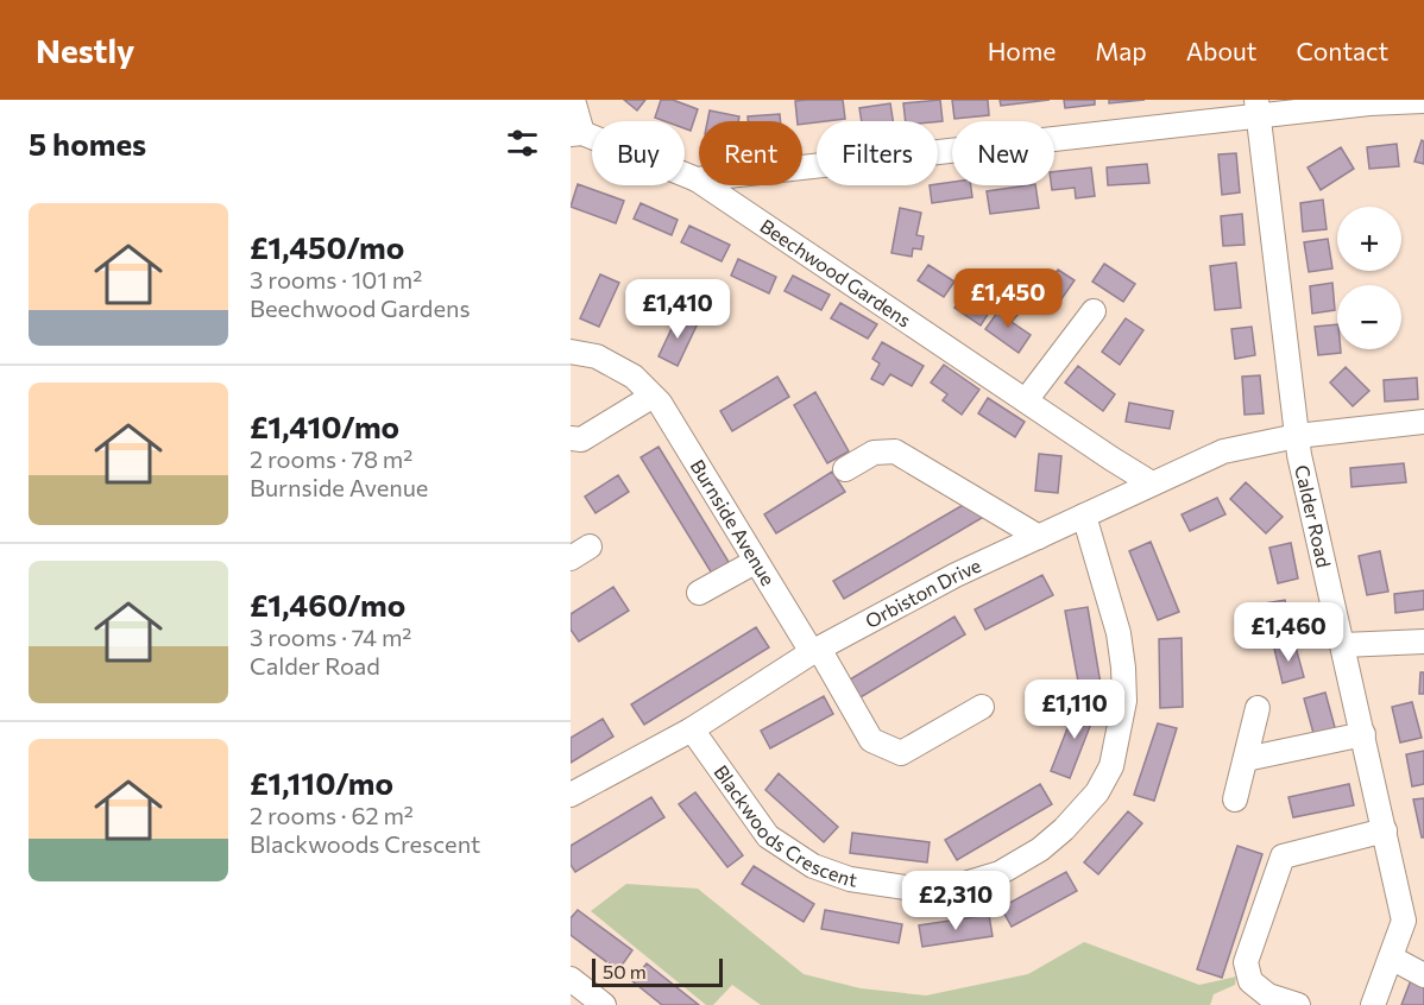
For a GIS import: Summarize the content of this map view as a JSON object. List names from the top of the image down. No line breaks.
{"streets":{"street":["Beechwood Gardens","Calder Road","Burnside Avenue","Orbiston Drive","Blackwoods Crescent"]},"crossings":[["Beechwood Gardens","Calder Road"],["Beechwood Gardens","Orbiston Drive"],["Calder Road","Orbiston Drive"],["Burnside Avenue","Orbiston Drive"],["Orbiston Drive","Blackwoods Crescent"]],"scale_bar":"50 m","page":{"header":"Nestly","nav":["Home","Map","About","Contact"],"heading":"5 homes","chip":["Buy","Rent","Filters","New"],"list":[{"name":"£1,450/mo","note":"3 rooms · 101 m² · Beechwood Gardens"},{"name":"£1,410/mo","note":"2 rooms · 78 m² · Burnside Avenue"},{"name":"£1,460/mo","note":"3 rooms · 74 m² · Calder Road"},{"name":"£1,110/mo","note":"2 rooms · 62 m² · Blackwoods Crescent"}],"map_buttons":["+","−"],"price":["£1,450","£1,410","£1,460","£1,110","£2,310"],"scale":"50 m"}}
